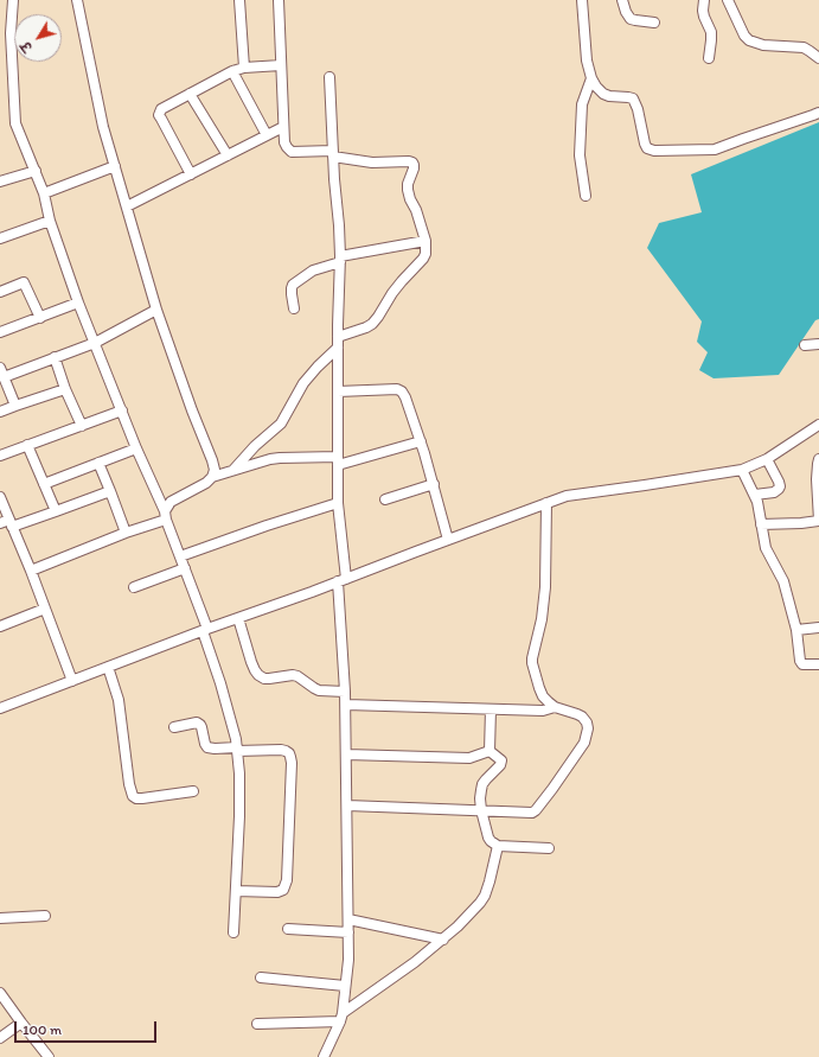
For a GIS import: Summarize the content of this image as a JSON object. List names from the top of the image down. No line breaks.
{"scale_bar":"100 m","north":"bottom left"}
